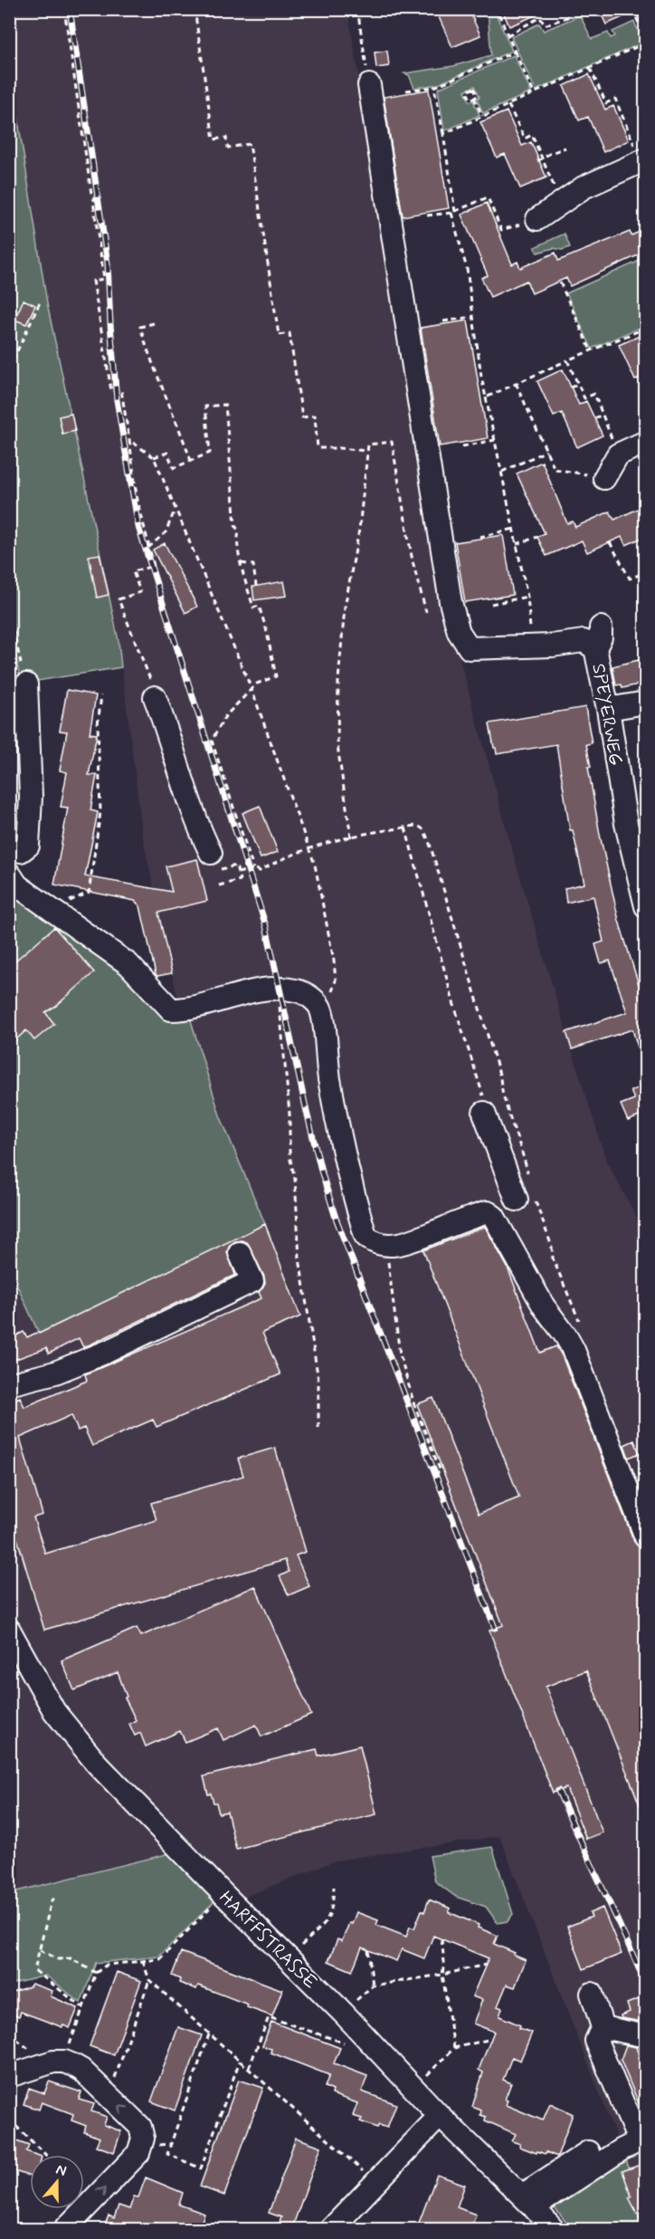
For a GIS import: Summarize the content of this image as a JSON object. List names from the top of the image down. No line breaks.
{"streets":{"street":["SPEYERWEG","HARFFSTRASSE"]},"north":"top"}
